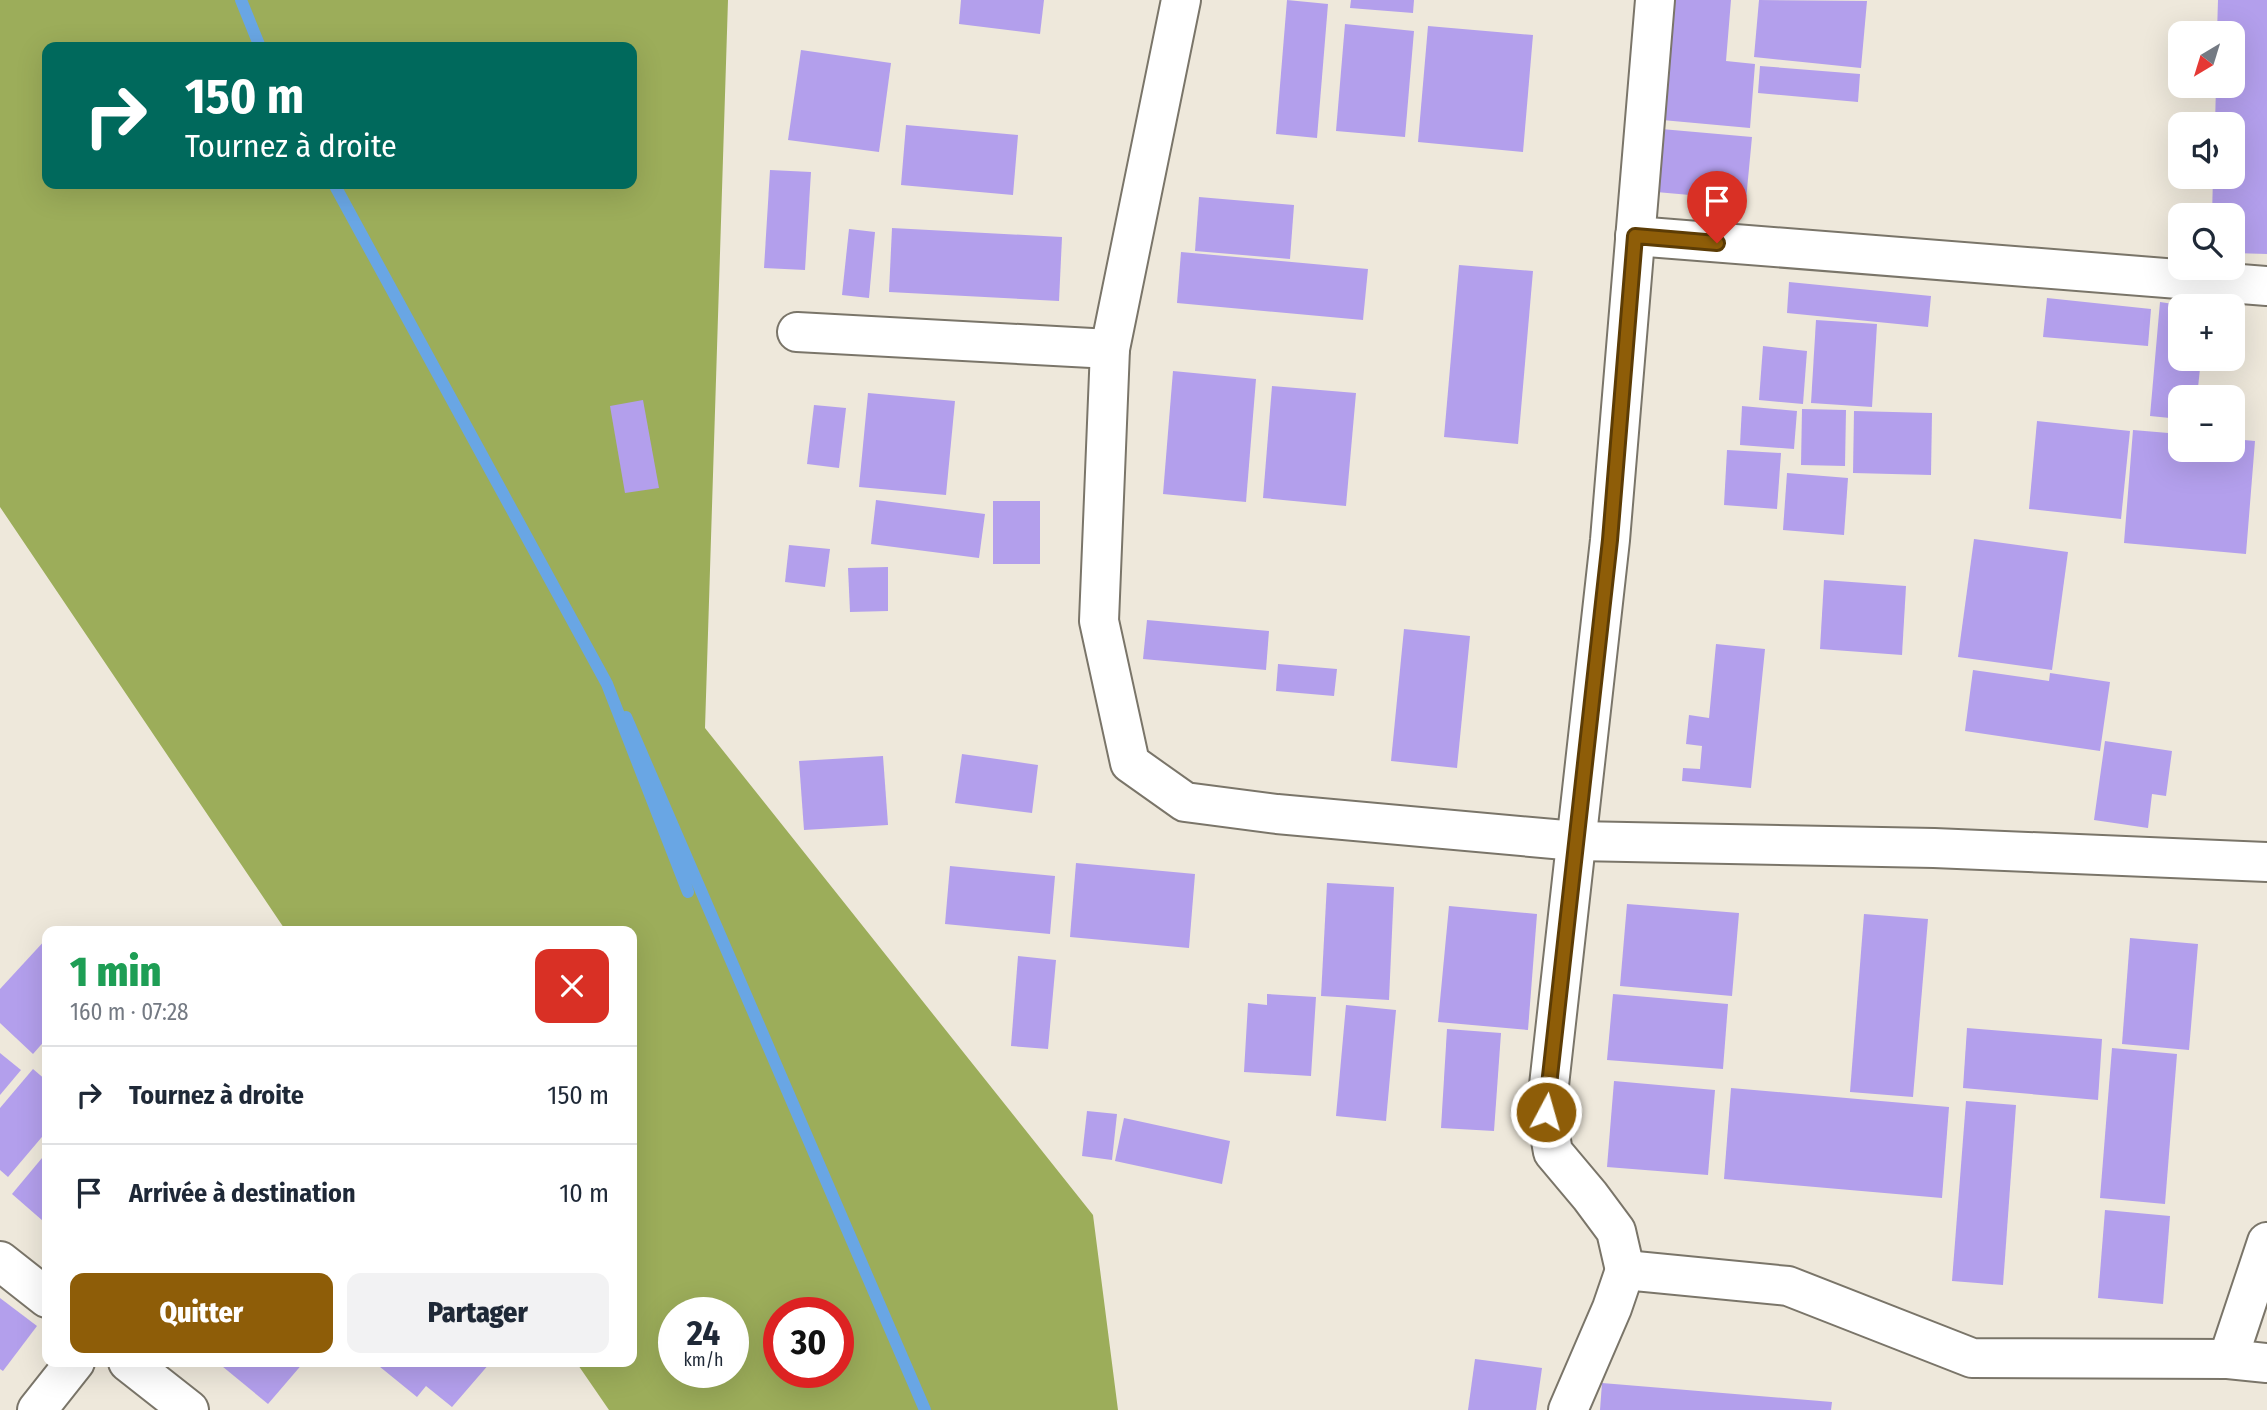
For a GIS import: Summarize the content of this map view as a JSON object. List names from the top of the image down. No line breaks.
{"north":"bottom left","page":{"map_buttons":["+","−"],"turn":["150 m","Tournez à droite"],"heading":["1 min","160 m · 07:28"],"list":[{"name":"Tournez à droite","value":"150 m"},{"name":"Arrivée à destination","value":"10 m"}],"buttons":["Quitter","Partager"],"speed":"24 km/h","limit":"30"}}
